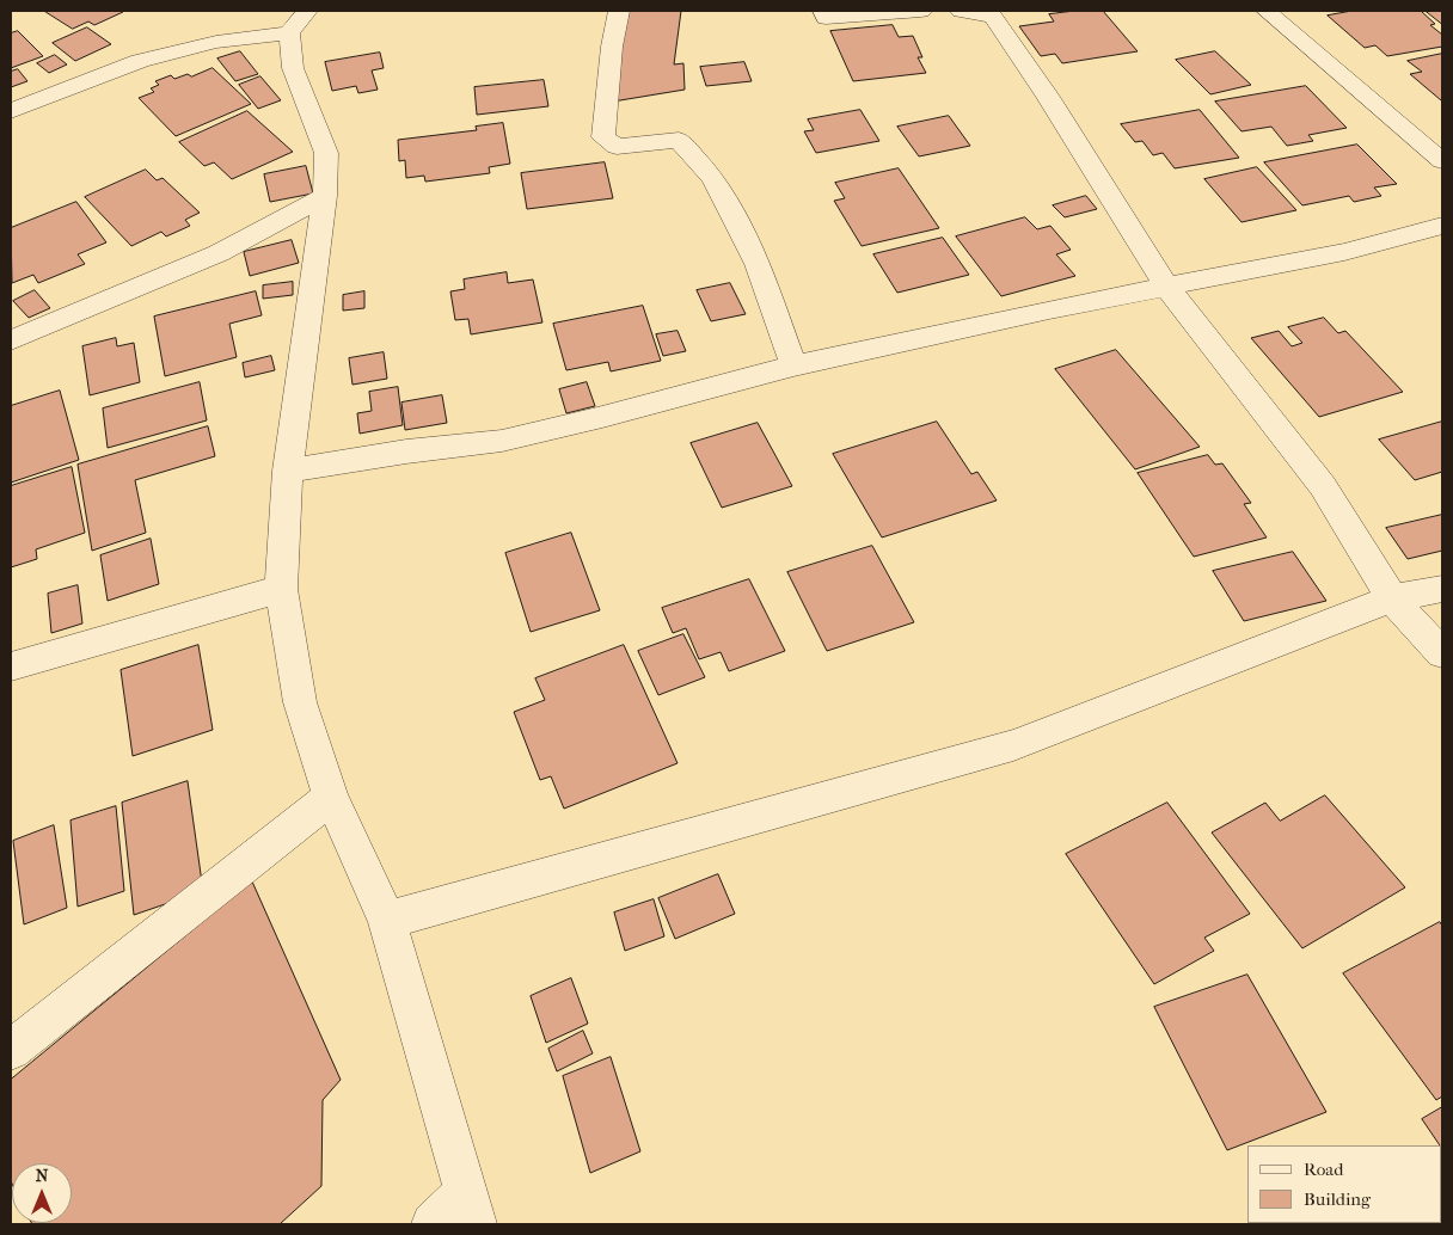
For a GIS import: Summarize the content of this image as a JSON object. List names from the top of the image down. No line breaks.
{"legend":["Road","Building"],"north":"top"}
